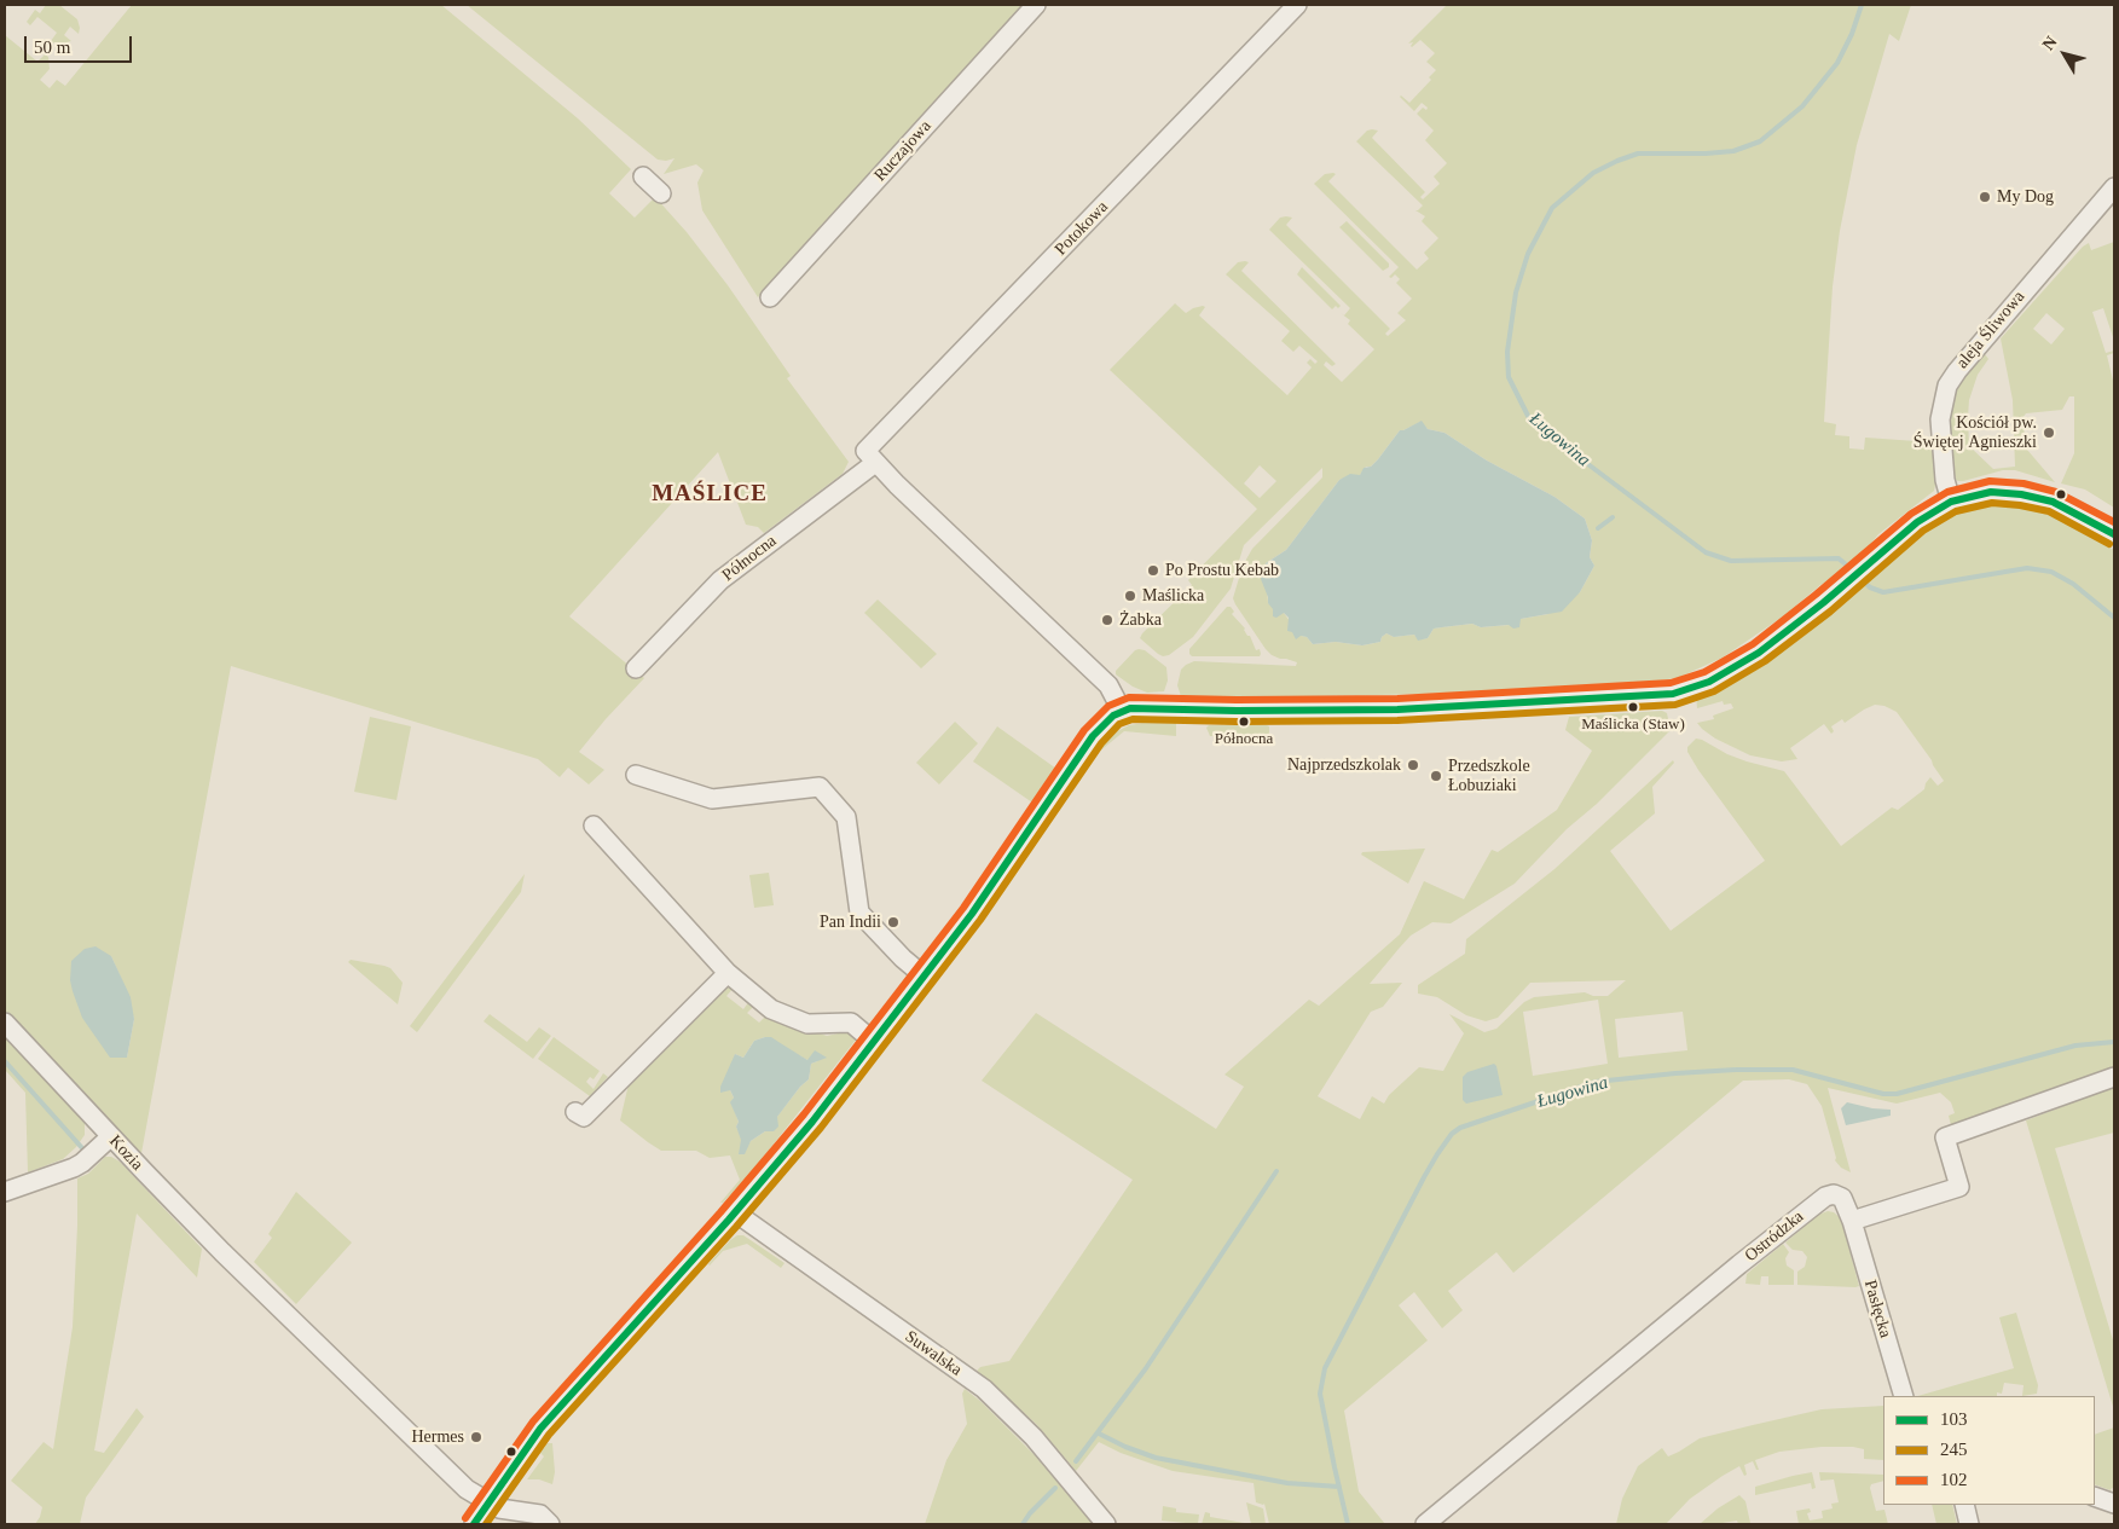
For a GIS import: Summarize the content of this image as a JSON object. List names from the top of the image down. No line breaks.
{"streets":{"street":["Ruczajowa","Potokowa","aleja Śliwowa","Północna","Kozia","Ostródzka","Pasłęcka","Suwalska"]},"crossings":[["Potokowa","Północna"],["Ostródzka","Pasłęcka"]],"districts":["MAŚLICE"],"water":["Ługowina"],"places":["My Dog","Kościół pw. Świętej Agnieszki","Po Prostu Kebab","Maślicka","Żabka","Maślicka (Staw)","Północna","Najprzedszkolak","Przedszkole Łobuziaki","Pan Indii","Hermes"],"lines":["transit line 102","transit line 103","transit line 245"],"legend":["103","245","102"],"scale_bar":"50 m","north":"top left"}
